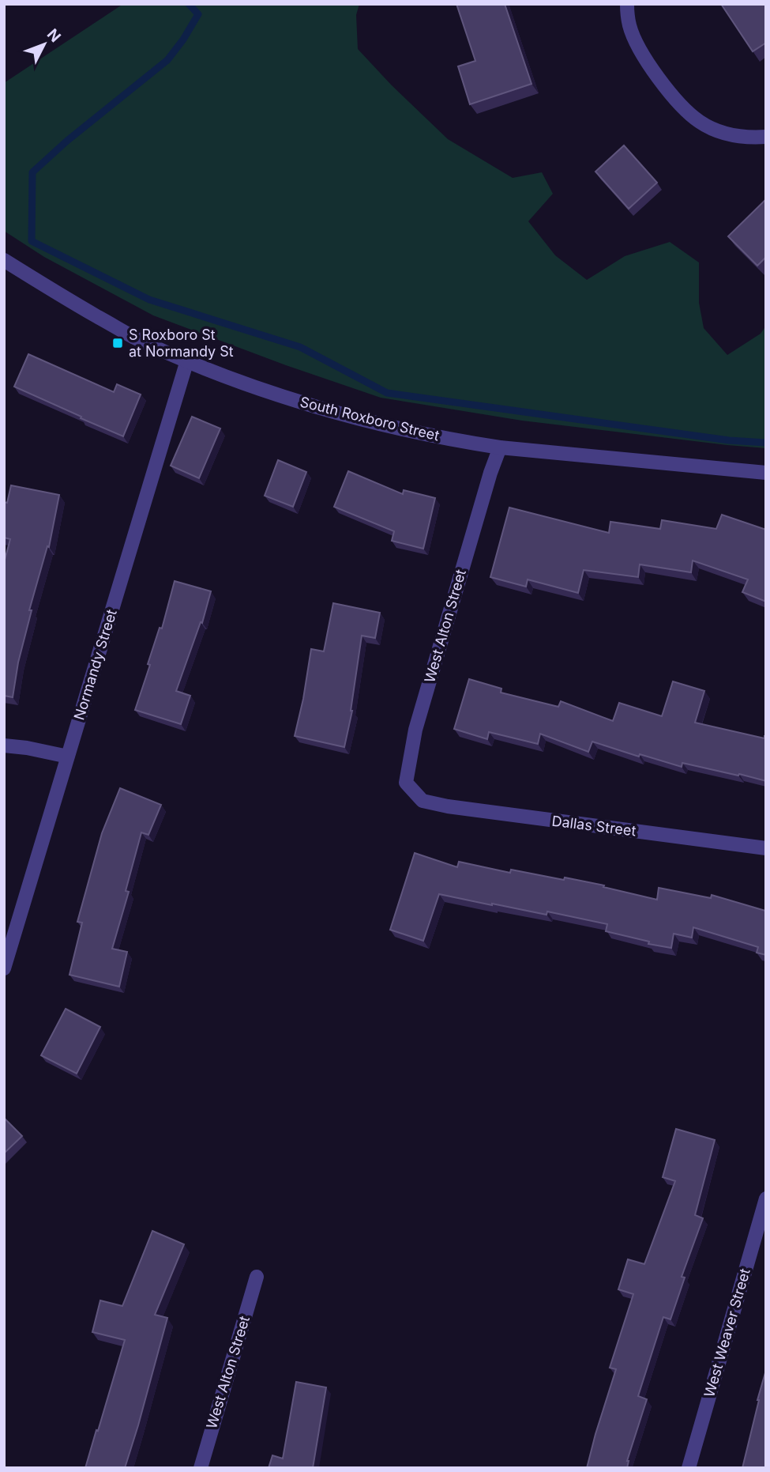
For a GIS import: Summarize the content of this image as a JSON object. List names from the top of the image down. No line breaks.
{"streets":{"street":["South Roxboro Street","West Alton Street","Normandy Street","Dallas Street","West Weaver Street"]},"crossings":[["South Roxboro Street","West Alton Street"],["South Roxboro Street","Normandy Street"],["West Alton Street","Dallas Street"]],"places":{"transit":["S Roxboro St at Normandy St"]},"north":"top right"}
